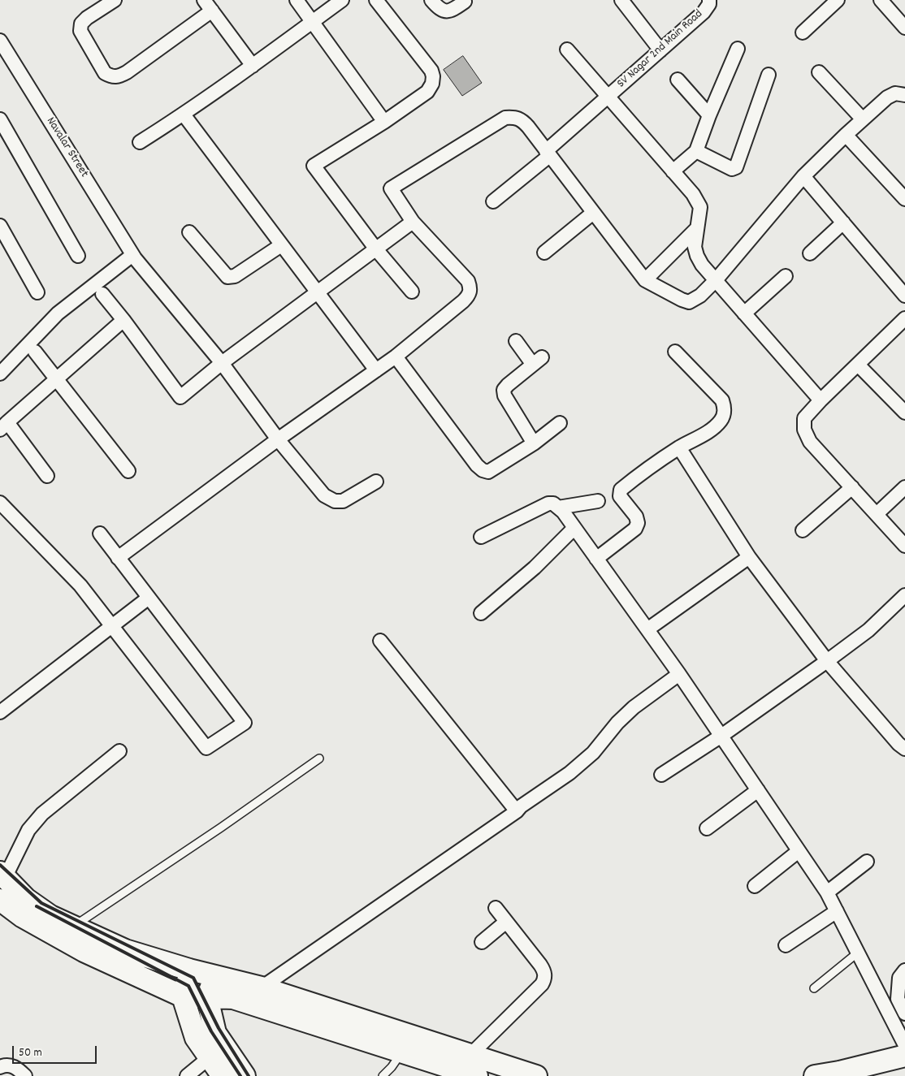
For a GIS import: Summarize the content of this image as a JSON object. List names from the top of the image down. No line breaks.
{"streets":{"street":["SV Nagar 2nd Main Road","Navalar Street"]},"scale_bar":"50 m"}
